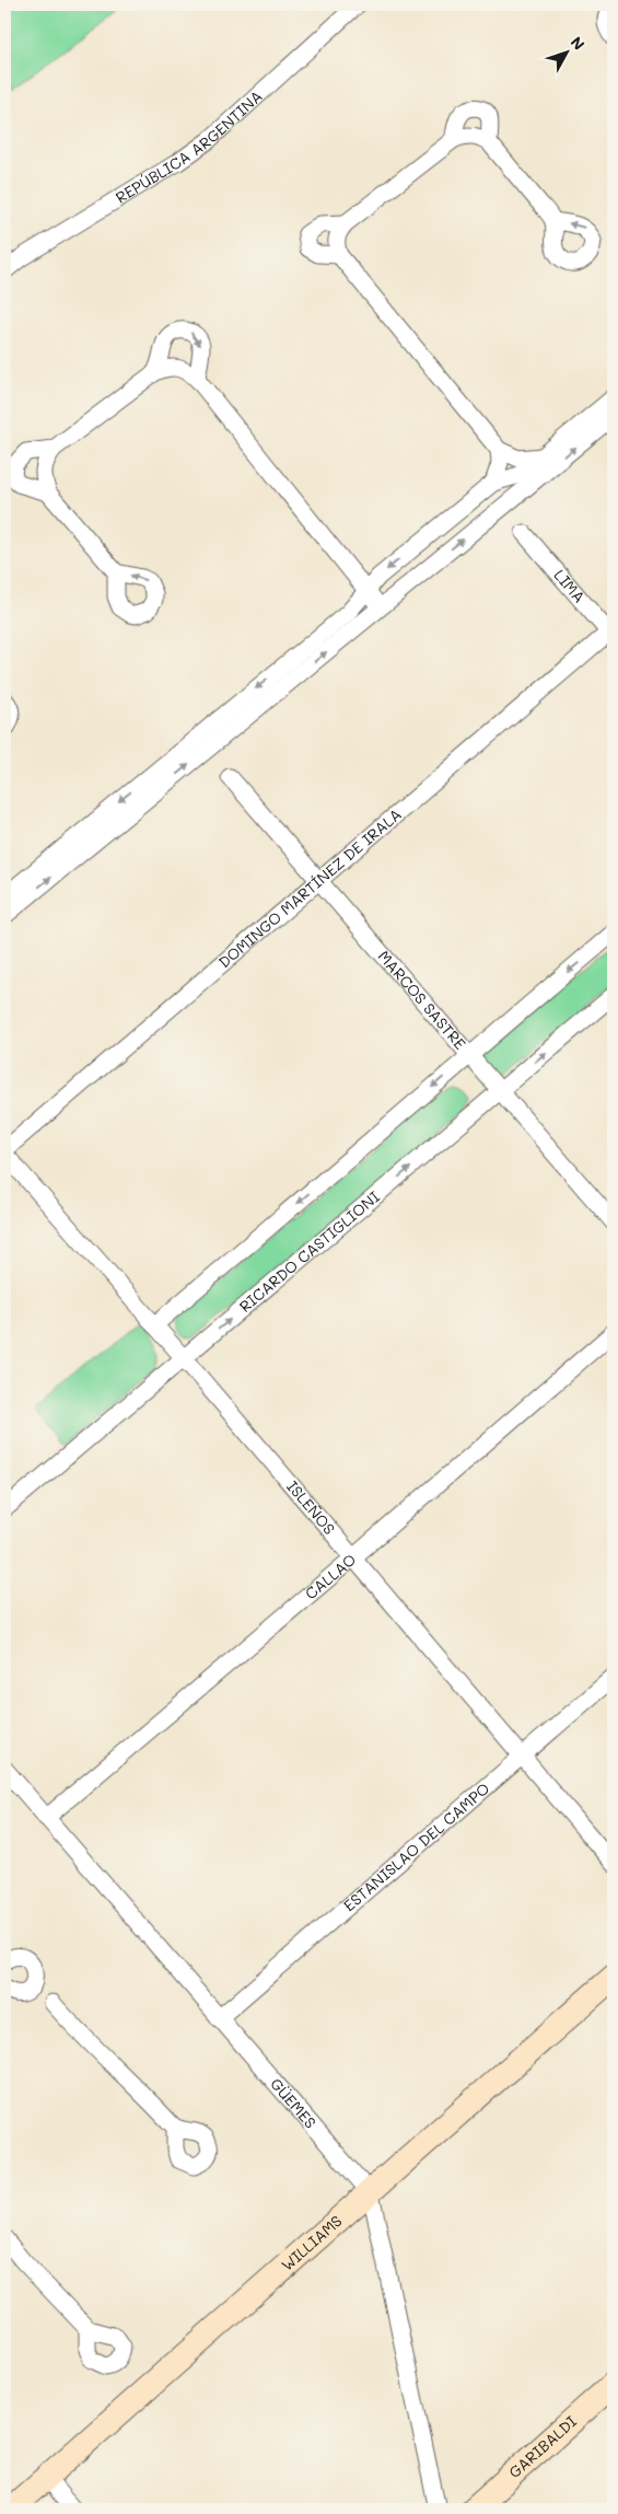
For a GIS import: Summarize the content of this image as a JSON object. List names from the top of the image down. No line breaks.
{"streets":{"street":["REPÚBLICA ARGENTINA","LIMA","DOMINGO MARTÍNEZ DE IRALA","MARCOS SASTRE","RICARDO CASTIGLIONI","ISLEÑOS","CALLAO","ESTANISLAO DEL CAMPO","GÜEMES","WILLIAMS","GARIBALDI"]},"crossings":[["LIMA","DOMINGO MARTÍNEZ DE IRALA"],["DOMINGO MARTÍNEZ DE IRALA","MARCOS SASTRE"],["DOMINGO MARTÍNEZ DE IRALA","ISLEÑOS"],["MARCOS SASTRE","RICARDO CASTIGLIONI"],["RICARDO CASTIGLIONI","ISLEÑOS"],["ISLEÑOS","CALLAO"],["ISLEÑOS","ESTANISLAO DEL CAMPO"],["CALLAO","GÜEMES"],["ESTANISLAO DEL CAMPO","GÜEMES"],["GÜEMES","WILLIAMS"]],"north":"top right"}
